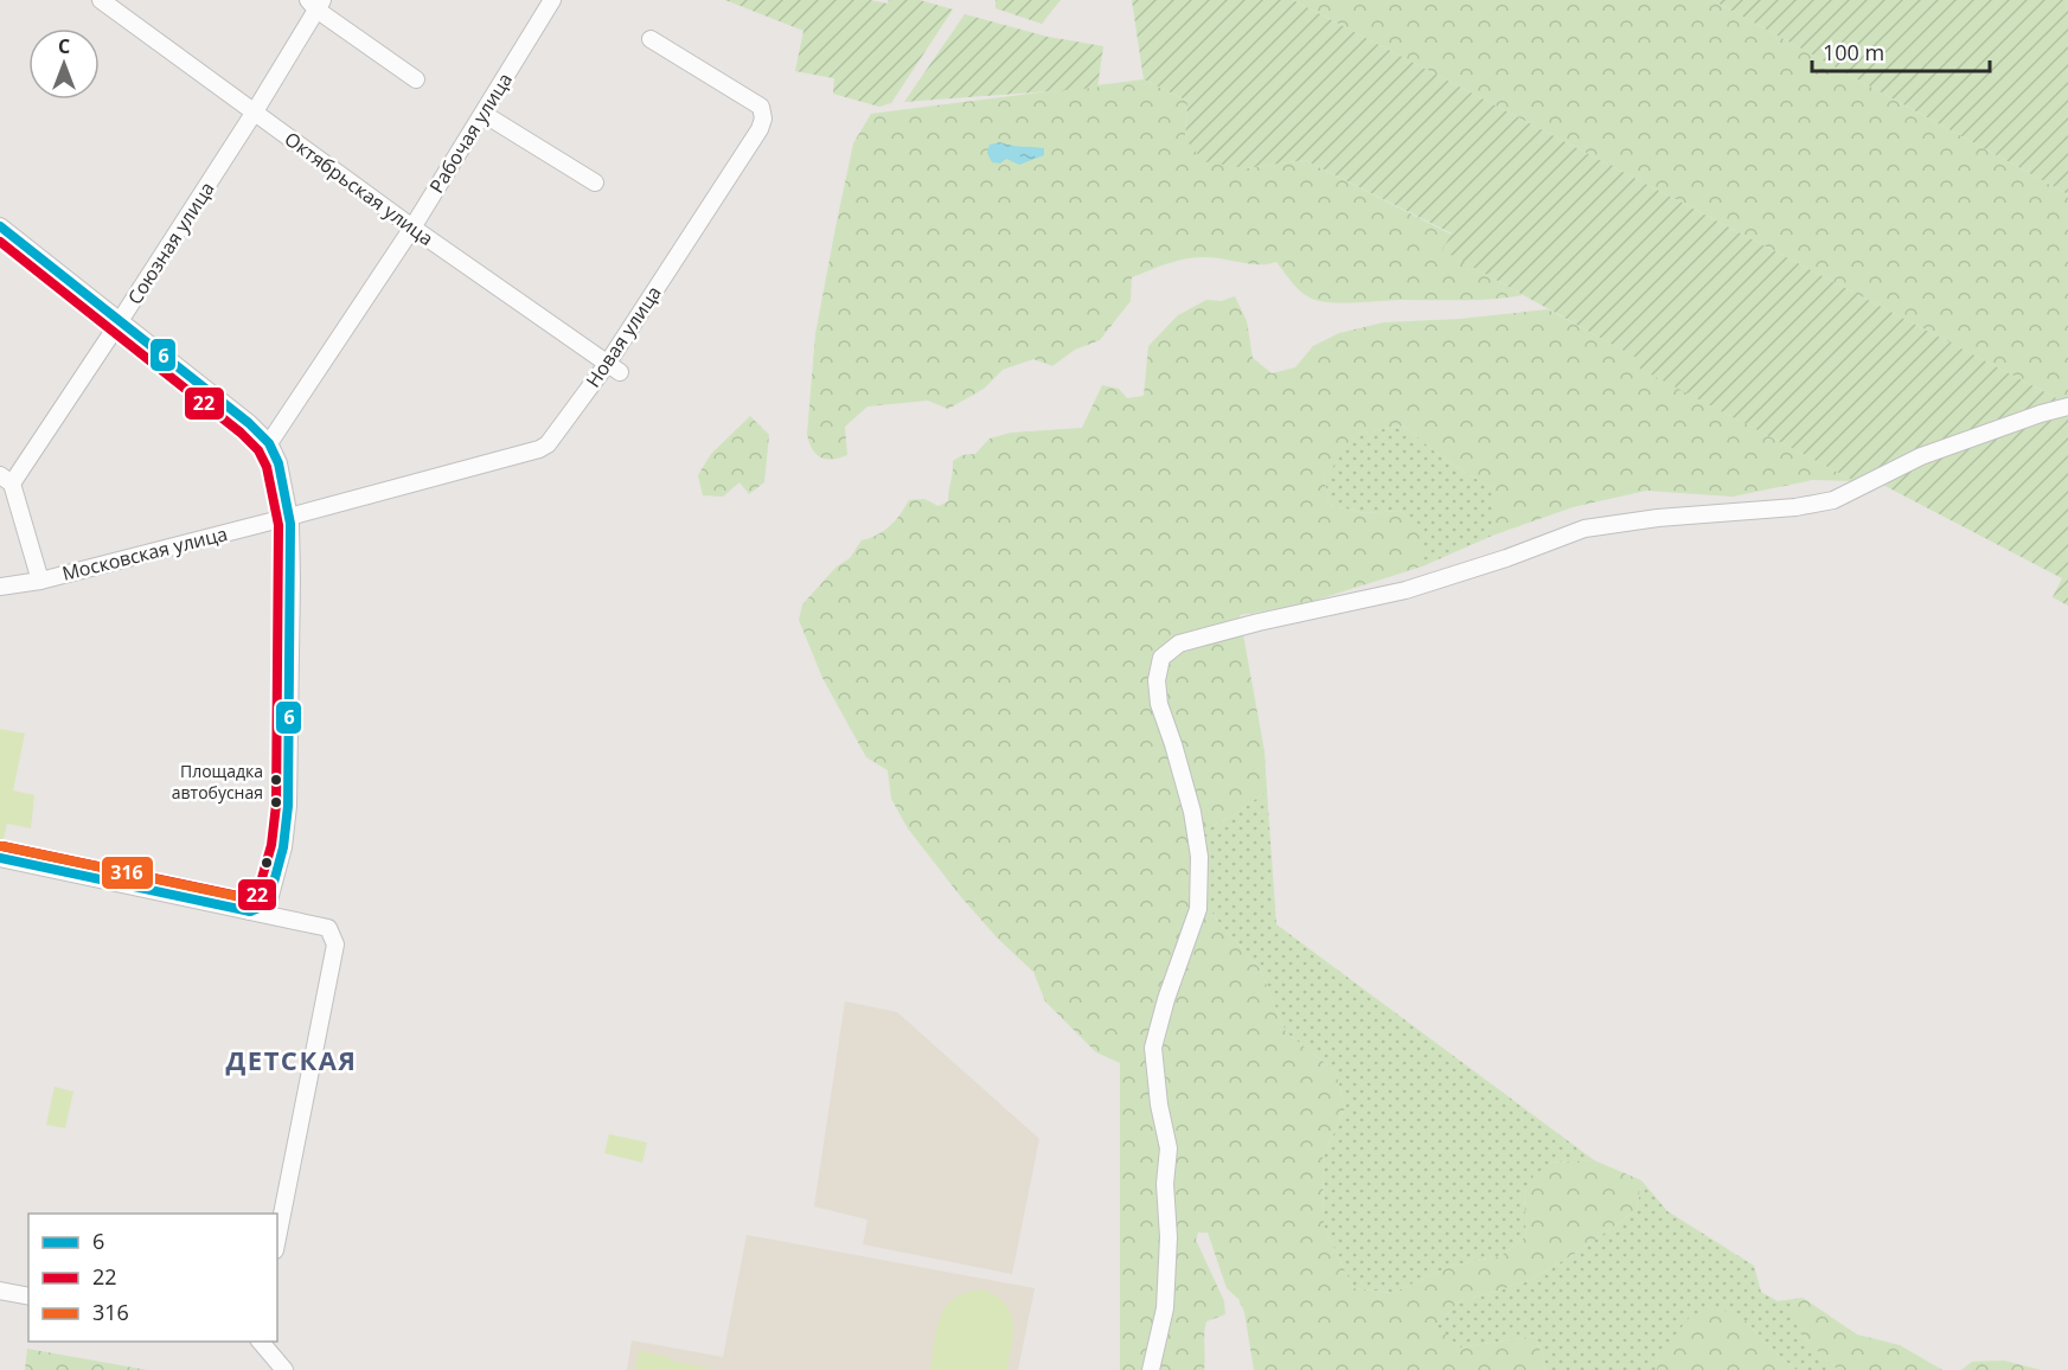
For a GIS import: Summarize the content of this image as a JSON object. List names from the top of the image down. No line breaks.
{"streets":{"street":["Рабочая улица","Октябрьская улица","Союзная улица","Новая улица","Московская улица"]},"crossings":[["Рабочая улица","Октябрьская улица"],["Октябрьская улица","Союзная улица"],["Октябрьская улица","Новая улица"],["Новая улица","Московская улица"]],"districts":["ДЕТСКАЯ"],"places":["Площадка автобусная"],"lines":["transit line 6","transit line 22","transit line 316"],"legend":["6","22","316"],"scale_bar":"100 m","north":"top"}
